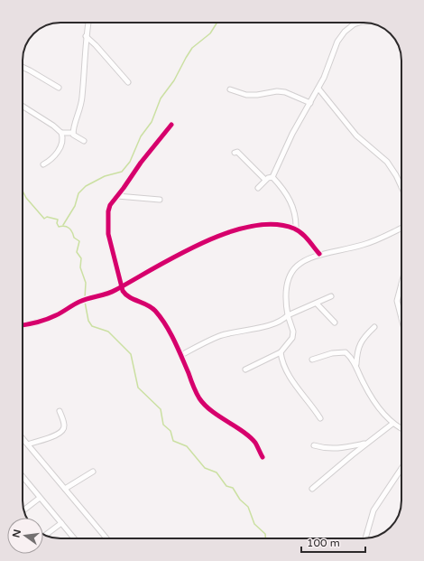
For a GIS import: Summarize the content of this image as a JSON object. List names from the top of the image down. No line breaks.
{"scale_bar":"100 m","north":"left"}
